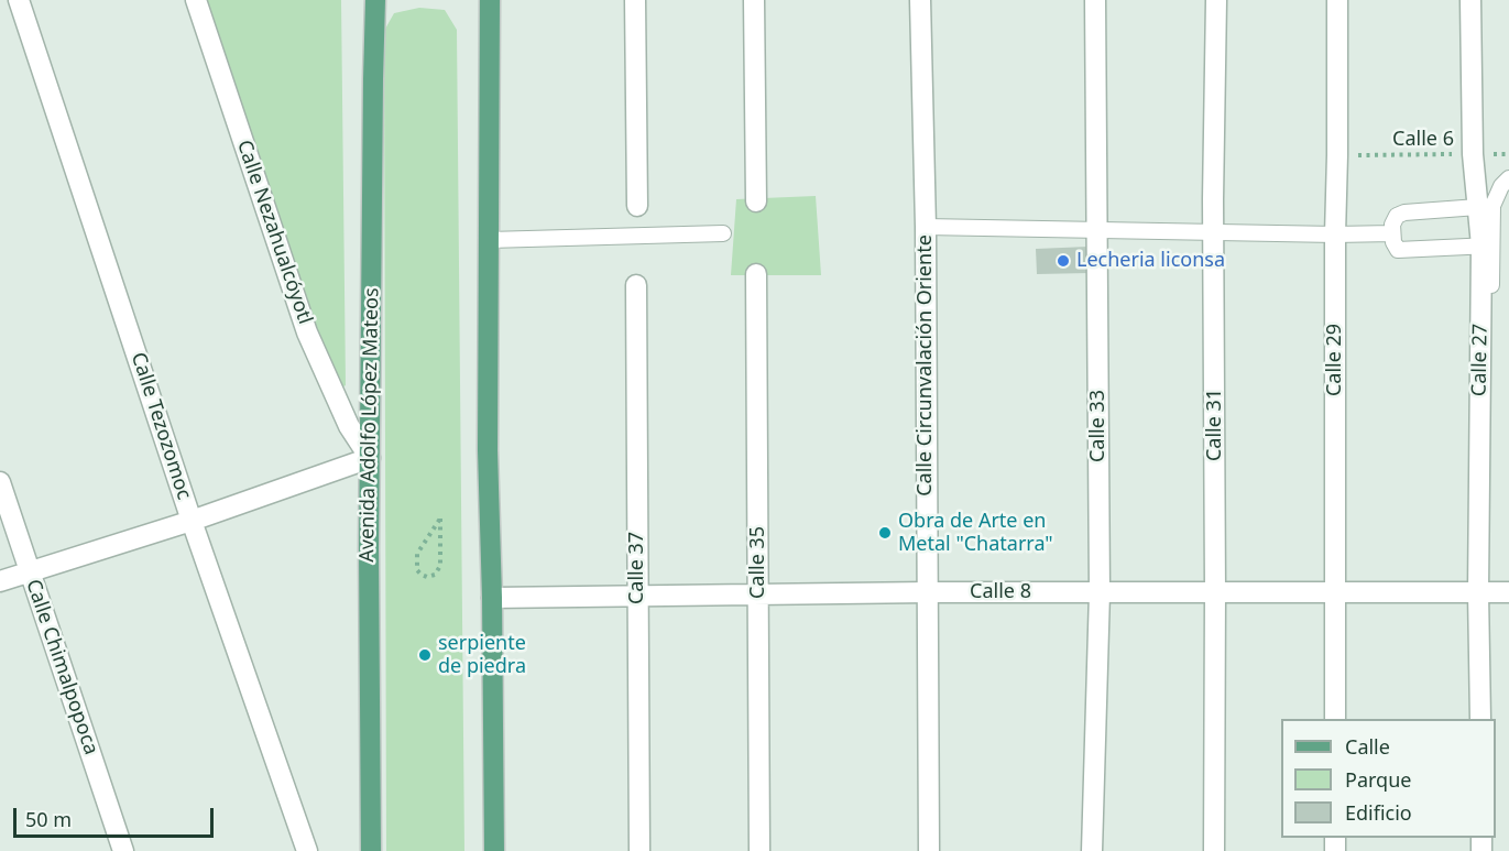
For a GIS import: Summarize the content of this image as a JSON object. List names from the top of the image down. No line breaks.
{"streets":{"main road":["Avenida Adolfo López Mateos"],"street":["Calle Nezahualcóyotl","Calle 29","Calle 27","Calle Circunvalación Oriente","Calle 31","Calle Tezozomoc","Calle 33","Calle 35","Calle 37","Calle 8","Calle Chimalpopoca"],"path":["Calle 6"]},"crossings":[["Calle 6","Calle 29"],["Calle 6","Calle 27"],["Calle Nezahualcóyotl","Avenida Adolfo López Mateos"],["Calle 29","Calle 8"],["Calle 27","Calle 8"],["Calle Circunvalación Oriente","Calle 8"],["Calle 31","Calle 8"],["Calle 33","Calle 8"],["Calle 35","Calle 8"],["Calle 37","Calle 8"]],"places":["Lecheria liconsa","Obra de Arte en Metal \"Chatarra\"","serpiente de piedra"],"legend":["Calle","Parque","Edificio"],"scale_bar":"50 m"}
